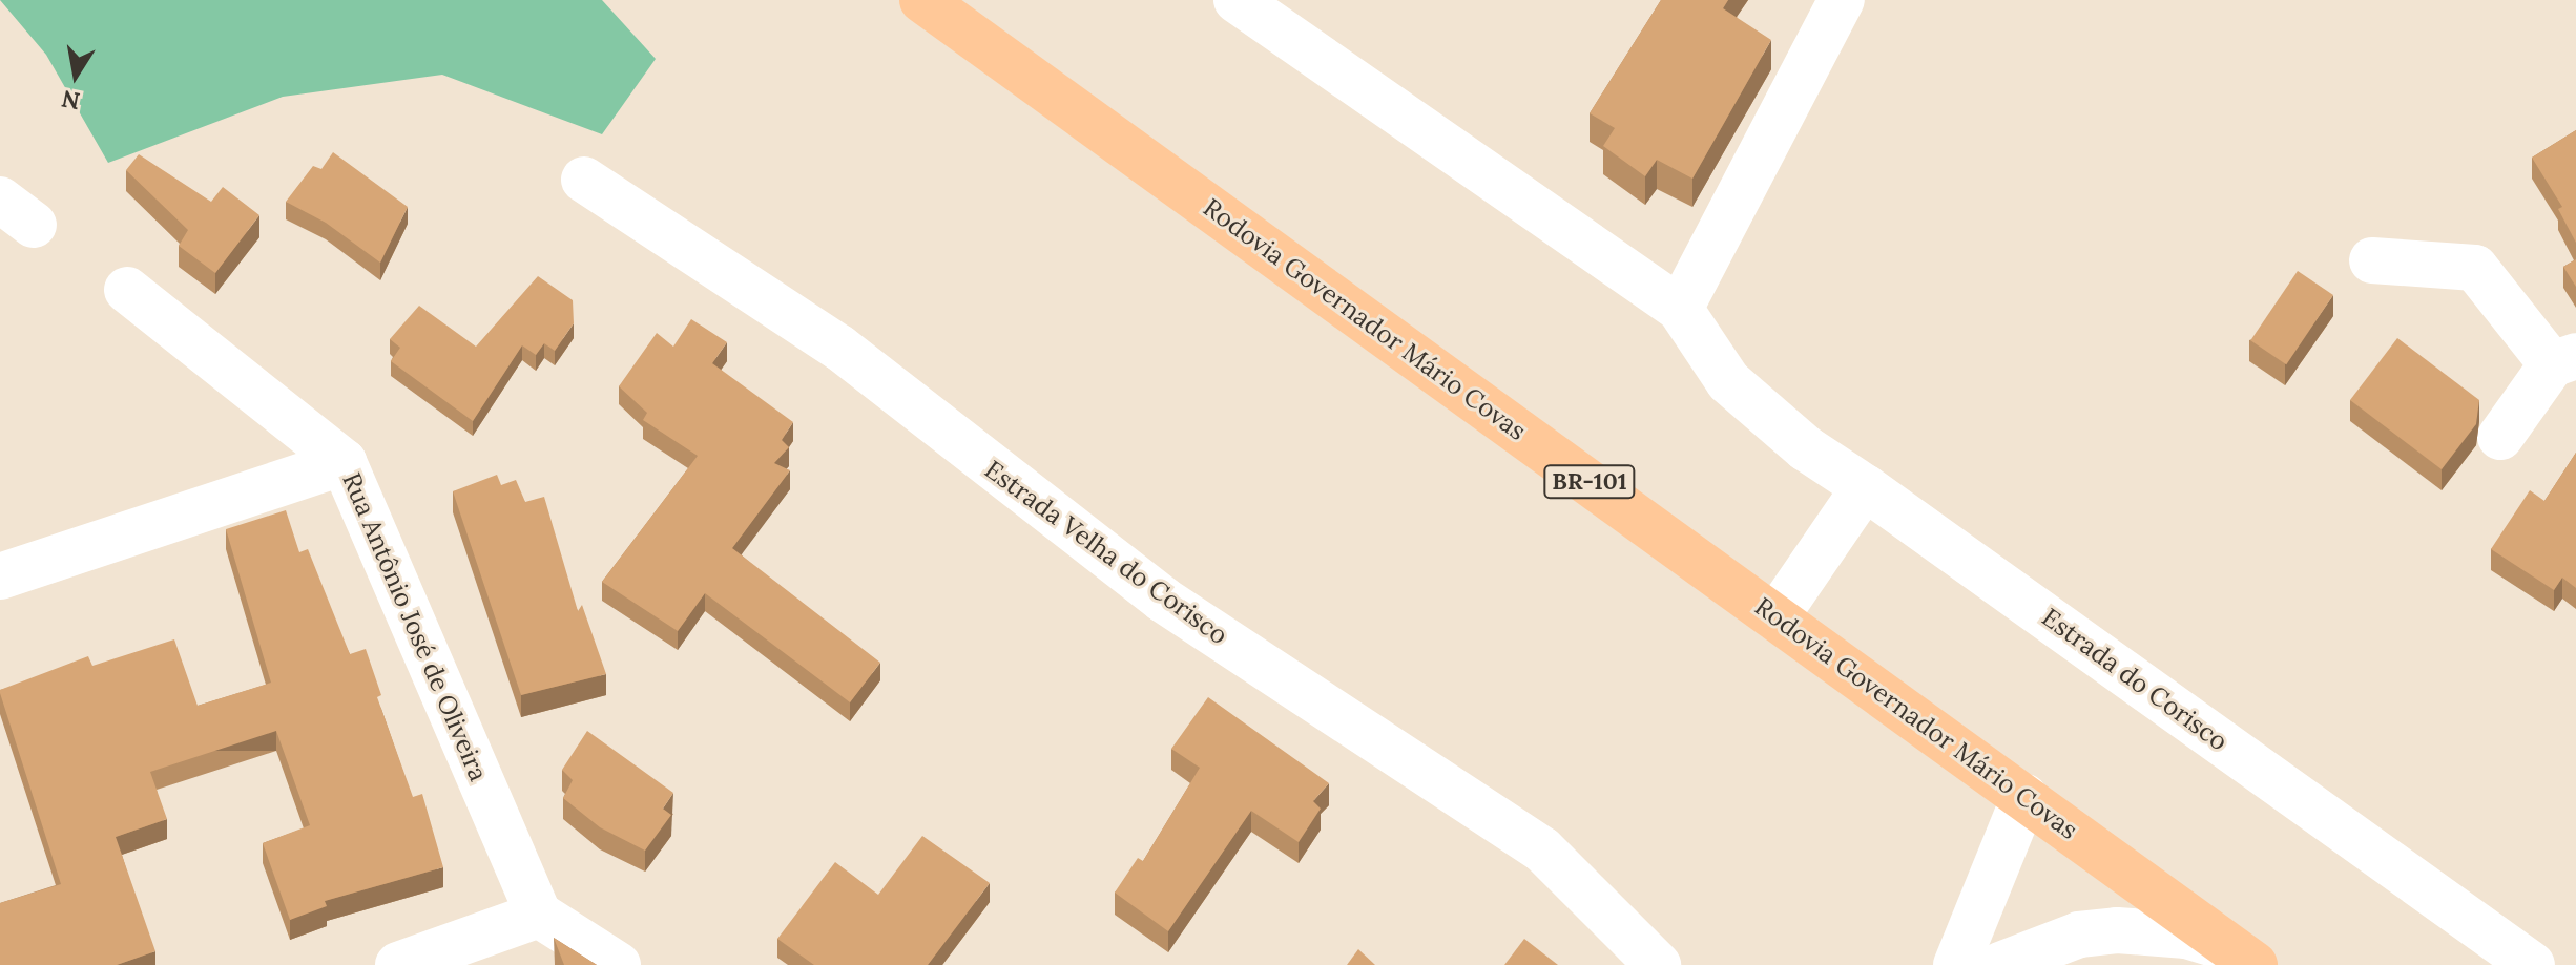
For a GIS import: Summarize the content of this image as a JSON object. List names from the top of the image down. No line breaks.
{"streets":{"highway":["Rodovia Governador Mário Covas","BR-101"],"street":["Estrada Velha do Corisco","Rua Antônio José de Oliveira","Estrada do Corisco"]},"north":"bottom"}
